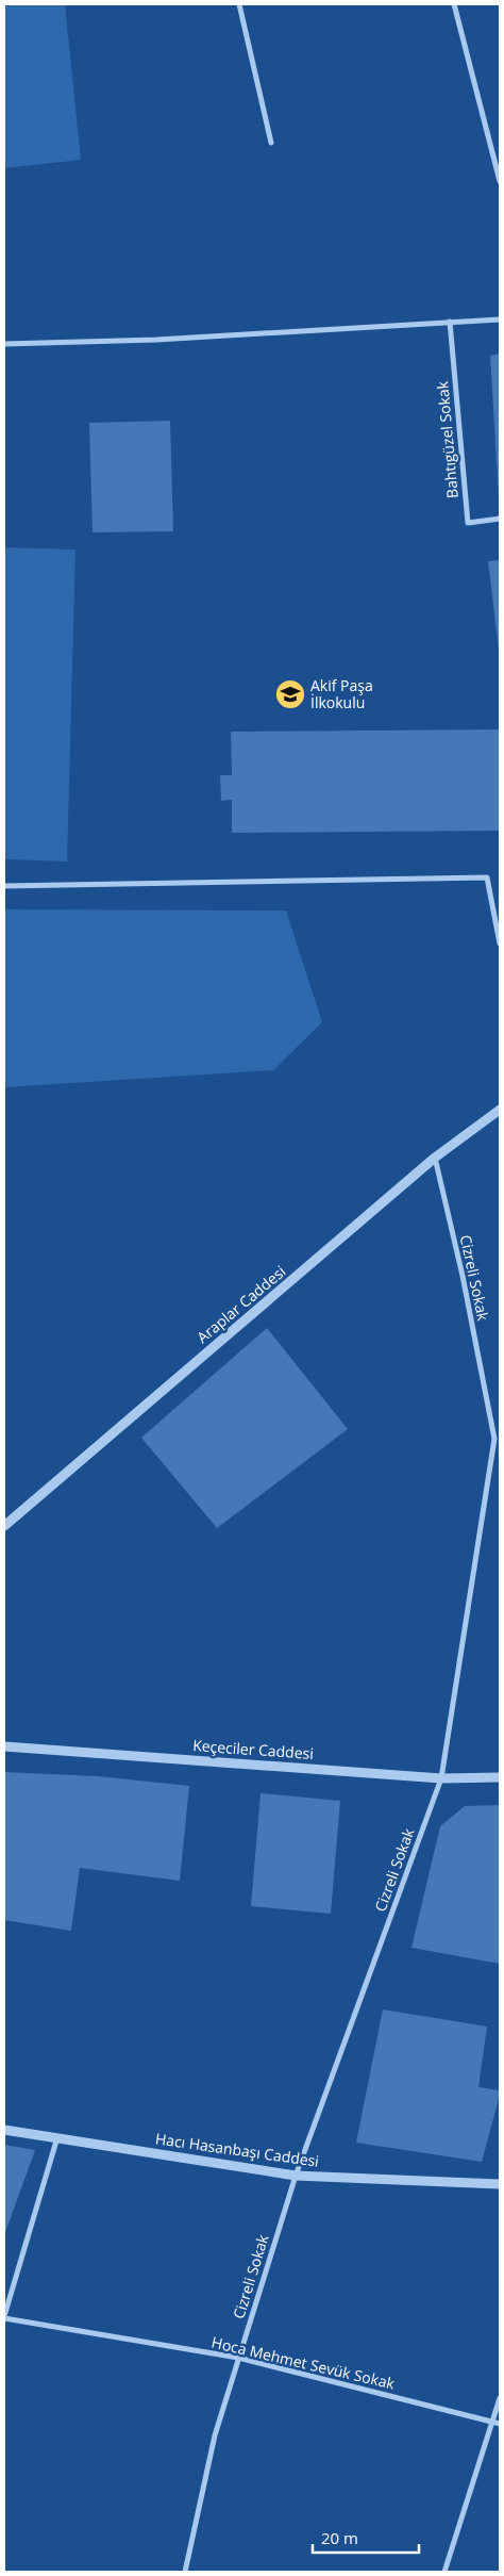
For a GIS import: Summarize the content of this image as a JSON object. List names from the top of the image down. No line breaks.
{"streets":{"street":["Bahtıgüzel Sokak","Cizreli Sokak","Araplar Caddesi","Keçeciler Caddesi","Hacı Hasanbaşı Caddesi","Hoca Mehmet Sevük Sokak"]},"crossings":[["Cizreli Sokak","Araplar Caddesi"],["Cizreli Sokak","Keçeciler Caddesi"],["Cizreli Sokak","Hacı Hasanbaşı Caddesi"],["Cizreli Sokak","Hoca Mehmet Sevük Sokak"]],"places":{"school or university":["Akif Paşa İlkokulu"]},"scale_bar":"20 m"}
